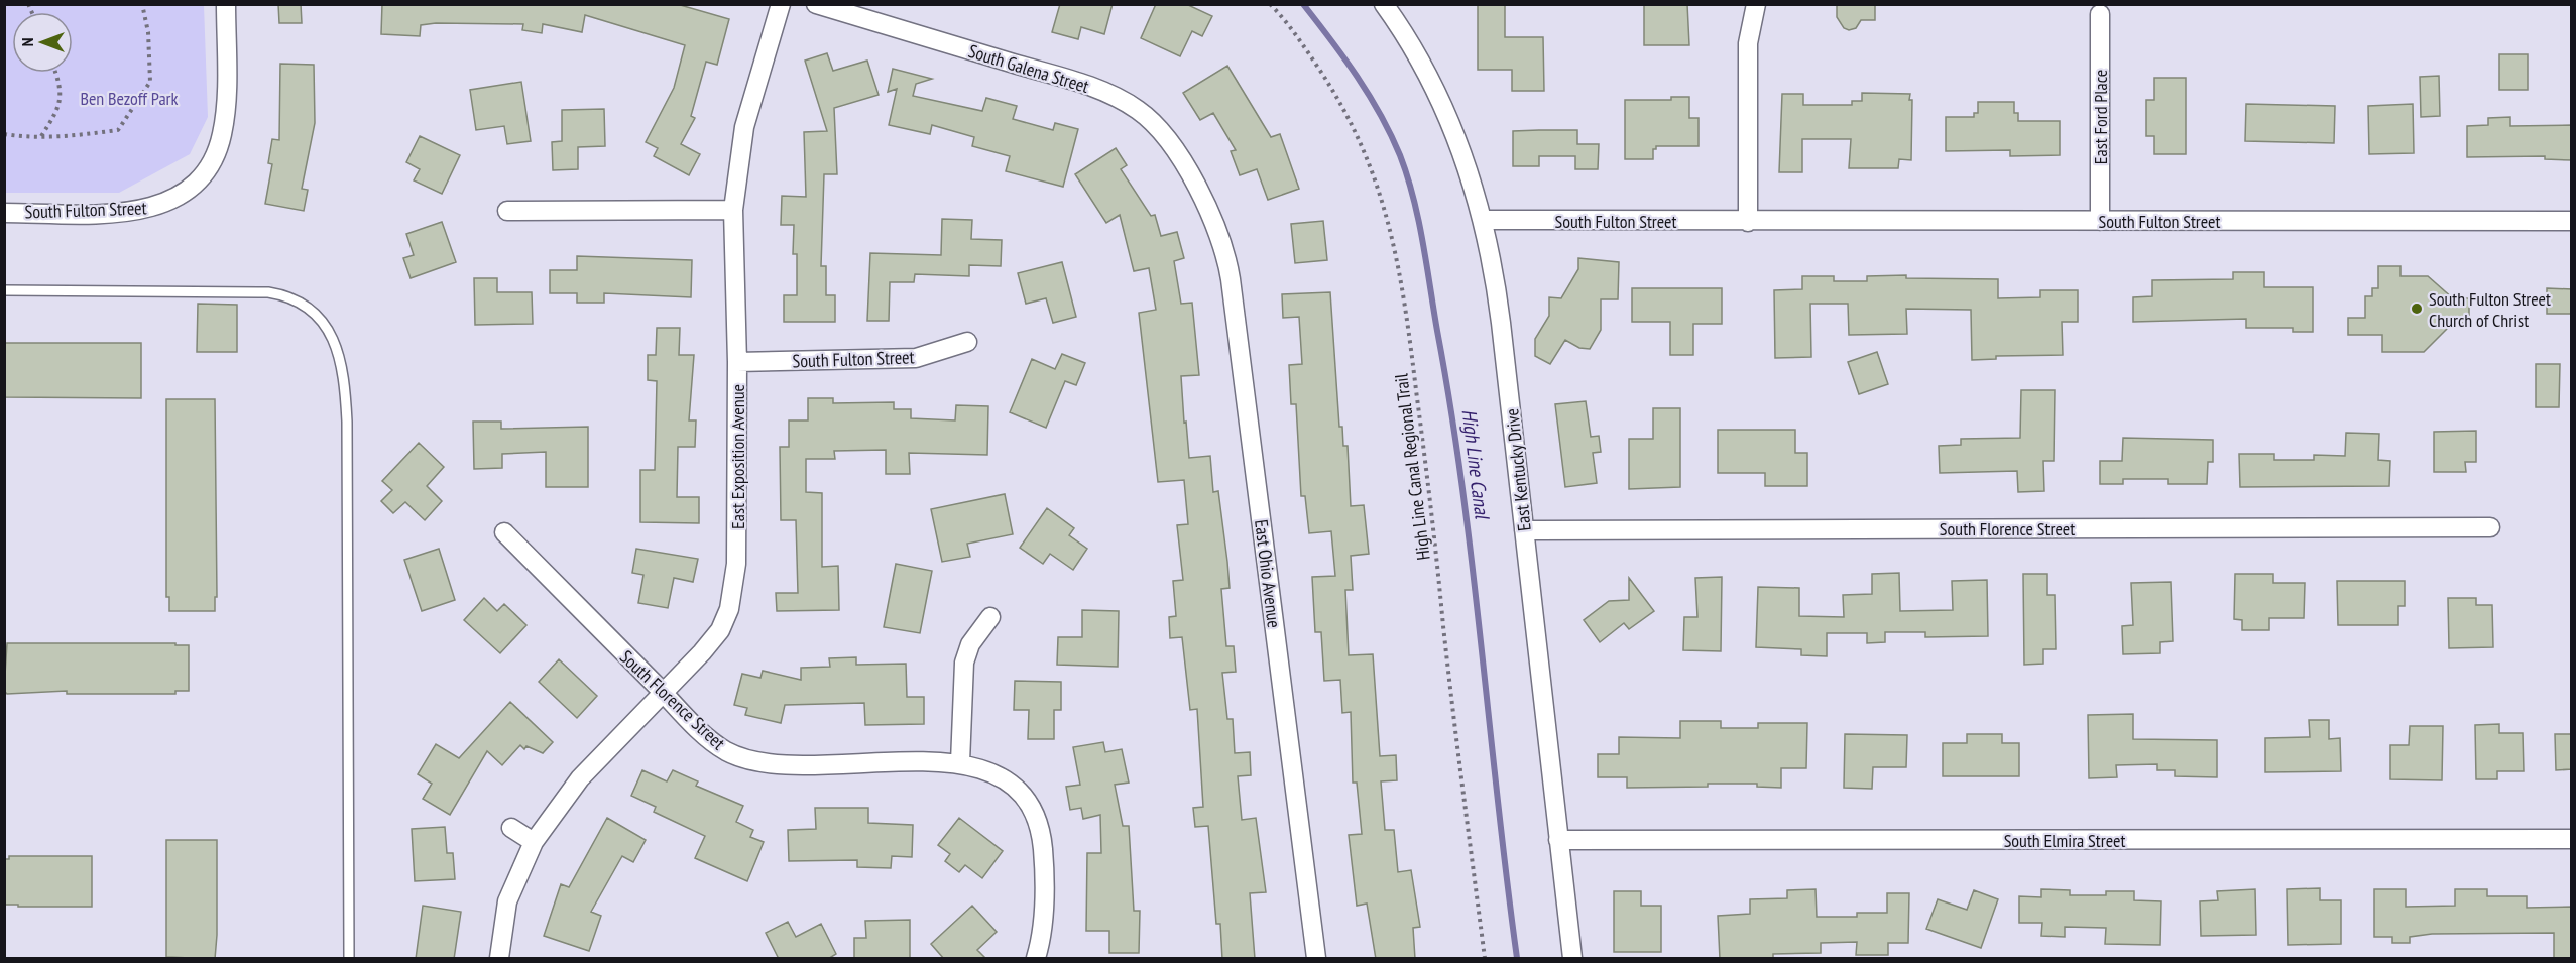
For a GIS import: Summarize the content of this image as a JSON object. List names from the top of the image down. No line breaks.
{"streets":{"street":["South Galena Street","East Ford Place","South Fulton Street","East Exposition Avenue","East Kentucky Drive","South Florence Street","East Ohio Avenue","South Elmira Street"],"path":["High Line Canal Regional Trail"]},"crossings":[["South Galena Street","East Ohio Avenue"],["East Ford Place","South Fulton Street"],["South Fulton Street","East Exposition Avenue"],["South Fulton Street","East Kentucky Drive"],["East Exposition Avenue","South Florence Street"],["East Kentucky Drive","South Florence Street"],["East Kentucky Drive","South Elmira Street"]],"water":["High Line Canal"],"parks":["Ben Bezoff Park"],"places":["South Fulton Street Church of Christ"],"north":"left"}
